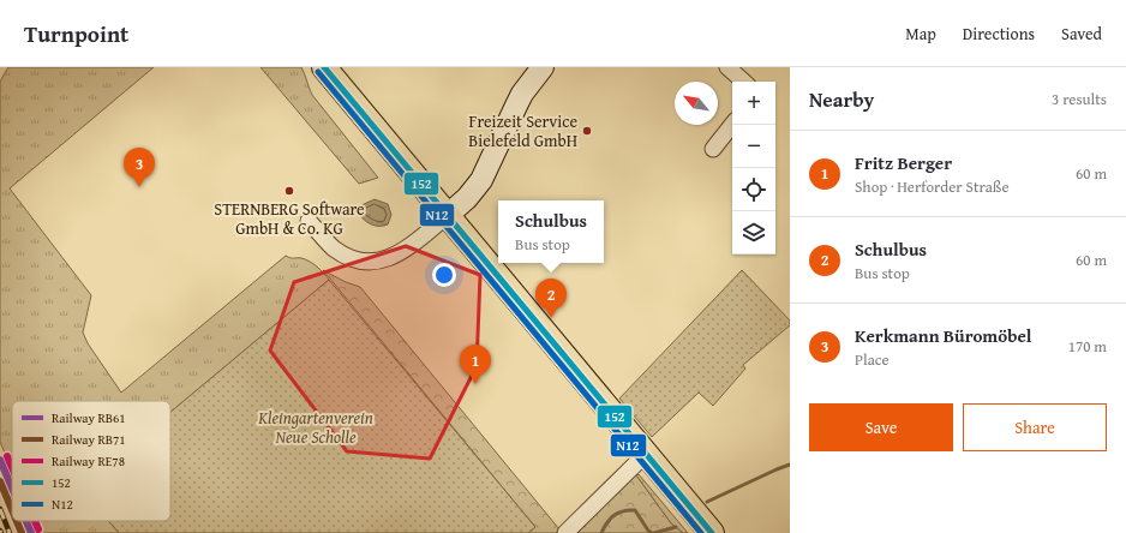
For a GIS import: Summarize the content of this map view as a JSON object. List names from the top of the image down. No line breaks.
{"parks":["Kleingartenverein Neue Scholle"],"places":["Freizeit Service Bielefeld GmbH","STERNBERG Software GmbH & Co. KG"],"lines":["transit line 152","transit line N12","rail line RE78","rail line RB61","rail line RB71"],"legend":["Railway RB61","Railway RB71","Railway RE78","152","N12"],"north":"top left","page":{"header":"Turnpoint","nav":["Map","Directions","Saved"],"heading":["Nearby","3 results"],"map_buttons":["+","−"],"list":[{"mark":"1","name":"Fritz Berger","note":"Shop · Herforder Straße","value":"60 m"},{"mark":"2","name":"Schulbus","note":"Bus stop","value":"60 m"},{"mark":"3","name":"Kerkmann Büromöbel","note":"Place","value":"170 m"}],"pins":["3","2","1"],"popup":["Schulbus","Bus stop"],"buttons":["Save","Share"]}}
